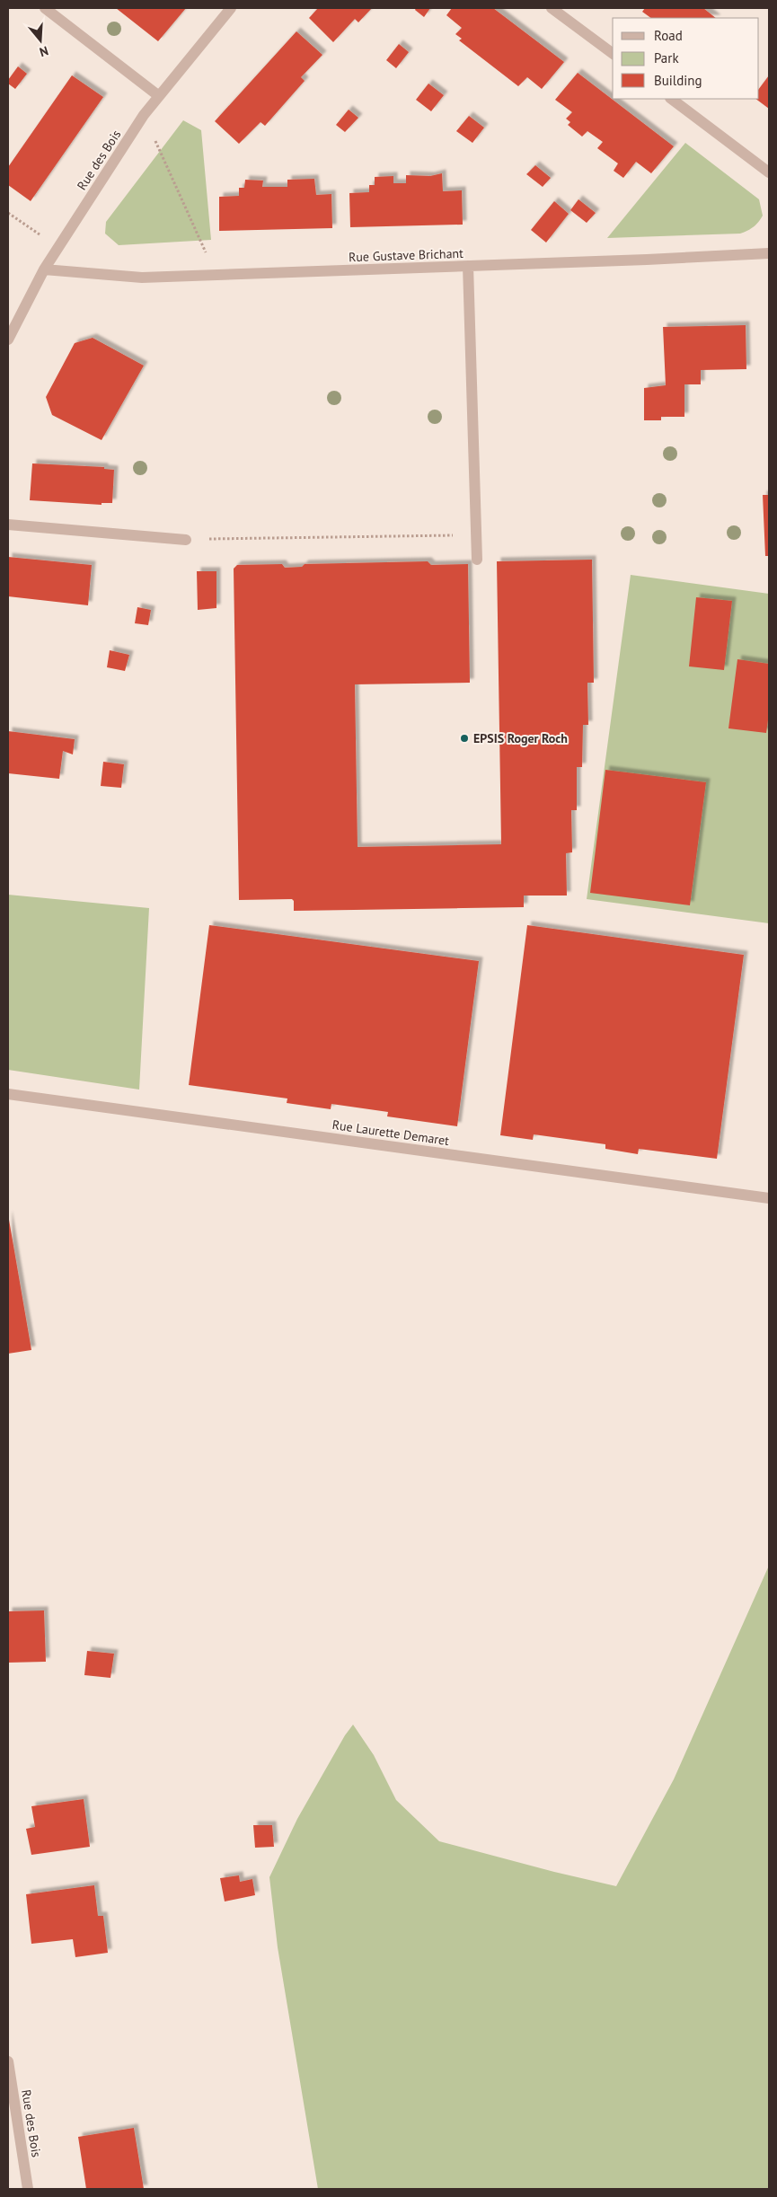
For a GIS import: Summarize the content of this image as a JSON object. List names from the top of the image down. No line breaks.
{"streets":{"street":["Rue des Bois","Rue Gustave Brichant","Rue Laurette Demaret"]},"crossings":[["Rue des Bois","Rue Gustave Brichant"]],"places":["EPSIS Roger Roch"],"legend":["Road","Park","Building"],"north":"bottom"}
